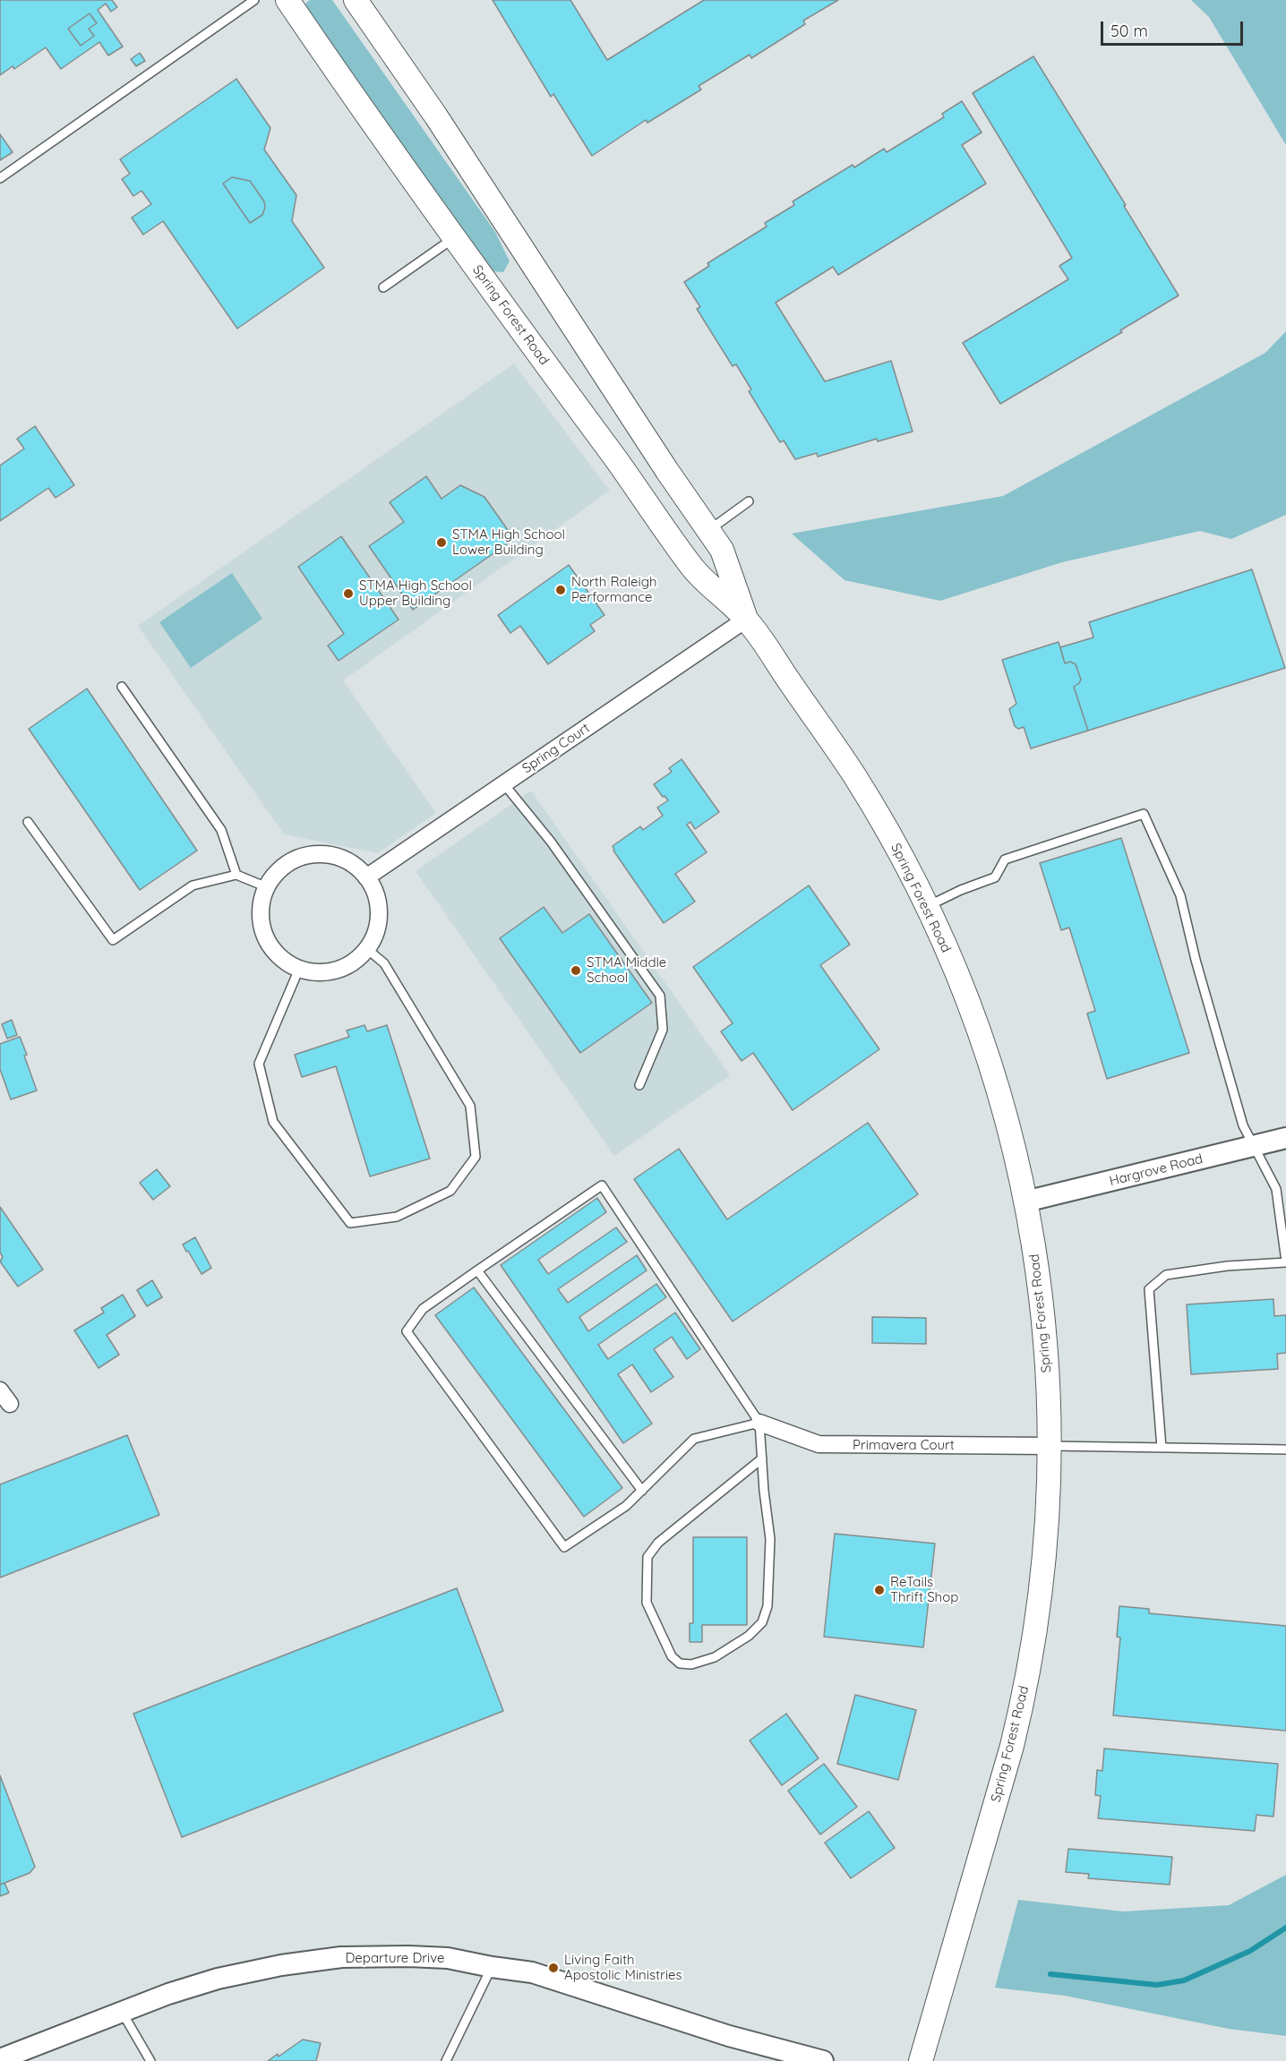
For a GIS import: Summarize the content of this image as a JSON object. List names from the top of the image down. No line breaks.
{"streets":{"main road":["Spring Forest Road"],"street":["Spring Court","Hargrove Road","Primavera Court","Departure Drive"]},"crossings":[["Spring Forest Road","Spring Court"],["Spring Forest Road","Hargrove Road"],["Spring Forest Road","Primavera Court"]],"places":["STMA High School Lower Building","North Raleigh Performance","STMA High School Upper Building","STMA Middle School","ReTails Thrift Shop","Living Faith Apostolic Ministries"],"scale_bar":"50 m"}
